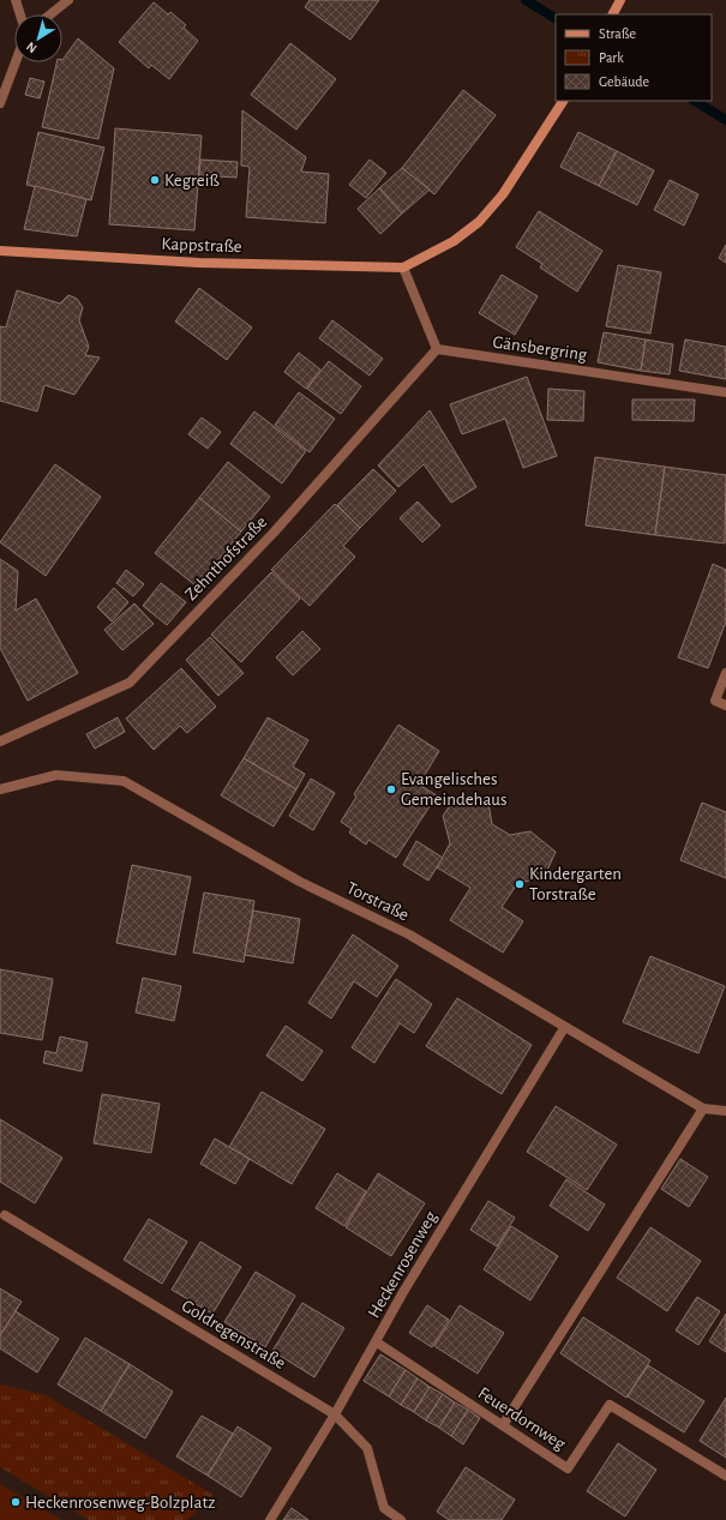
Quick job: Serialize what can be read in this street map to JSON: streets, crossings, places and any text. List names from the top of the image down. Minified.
{"streets":{"street":["Kappstraße","Gänsbergring","Zehnthofstraße","Torstraße","Heckenrosenweg","Goldregenstraße","Feuerdornweg"]},"crossings":[["Gänsbergring","Zehnthofstraße"],["Torstraße","Heckenrosenweg"],["Heckenrosenweg","Goldregenstraße"],["Heckenrosenweg","Feuerdornweg"]],"places":["Kegreiß","Evangelisches Gemeindehaus","Kindergarten Torstraße","Heckenrosenweg-Bolzplatz"],"legend":["Straße","Park","Gebäude"],"north":"bottom left"}
